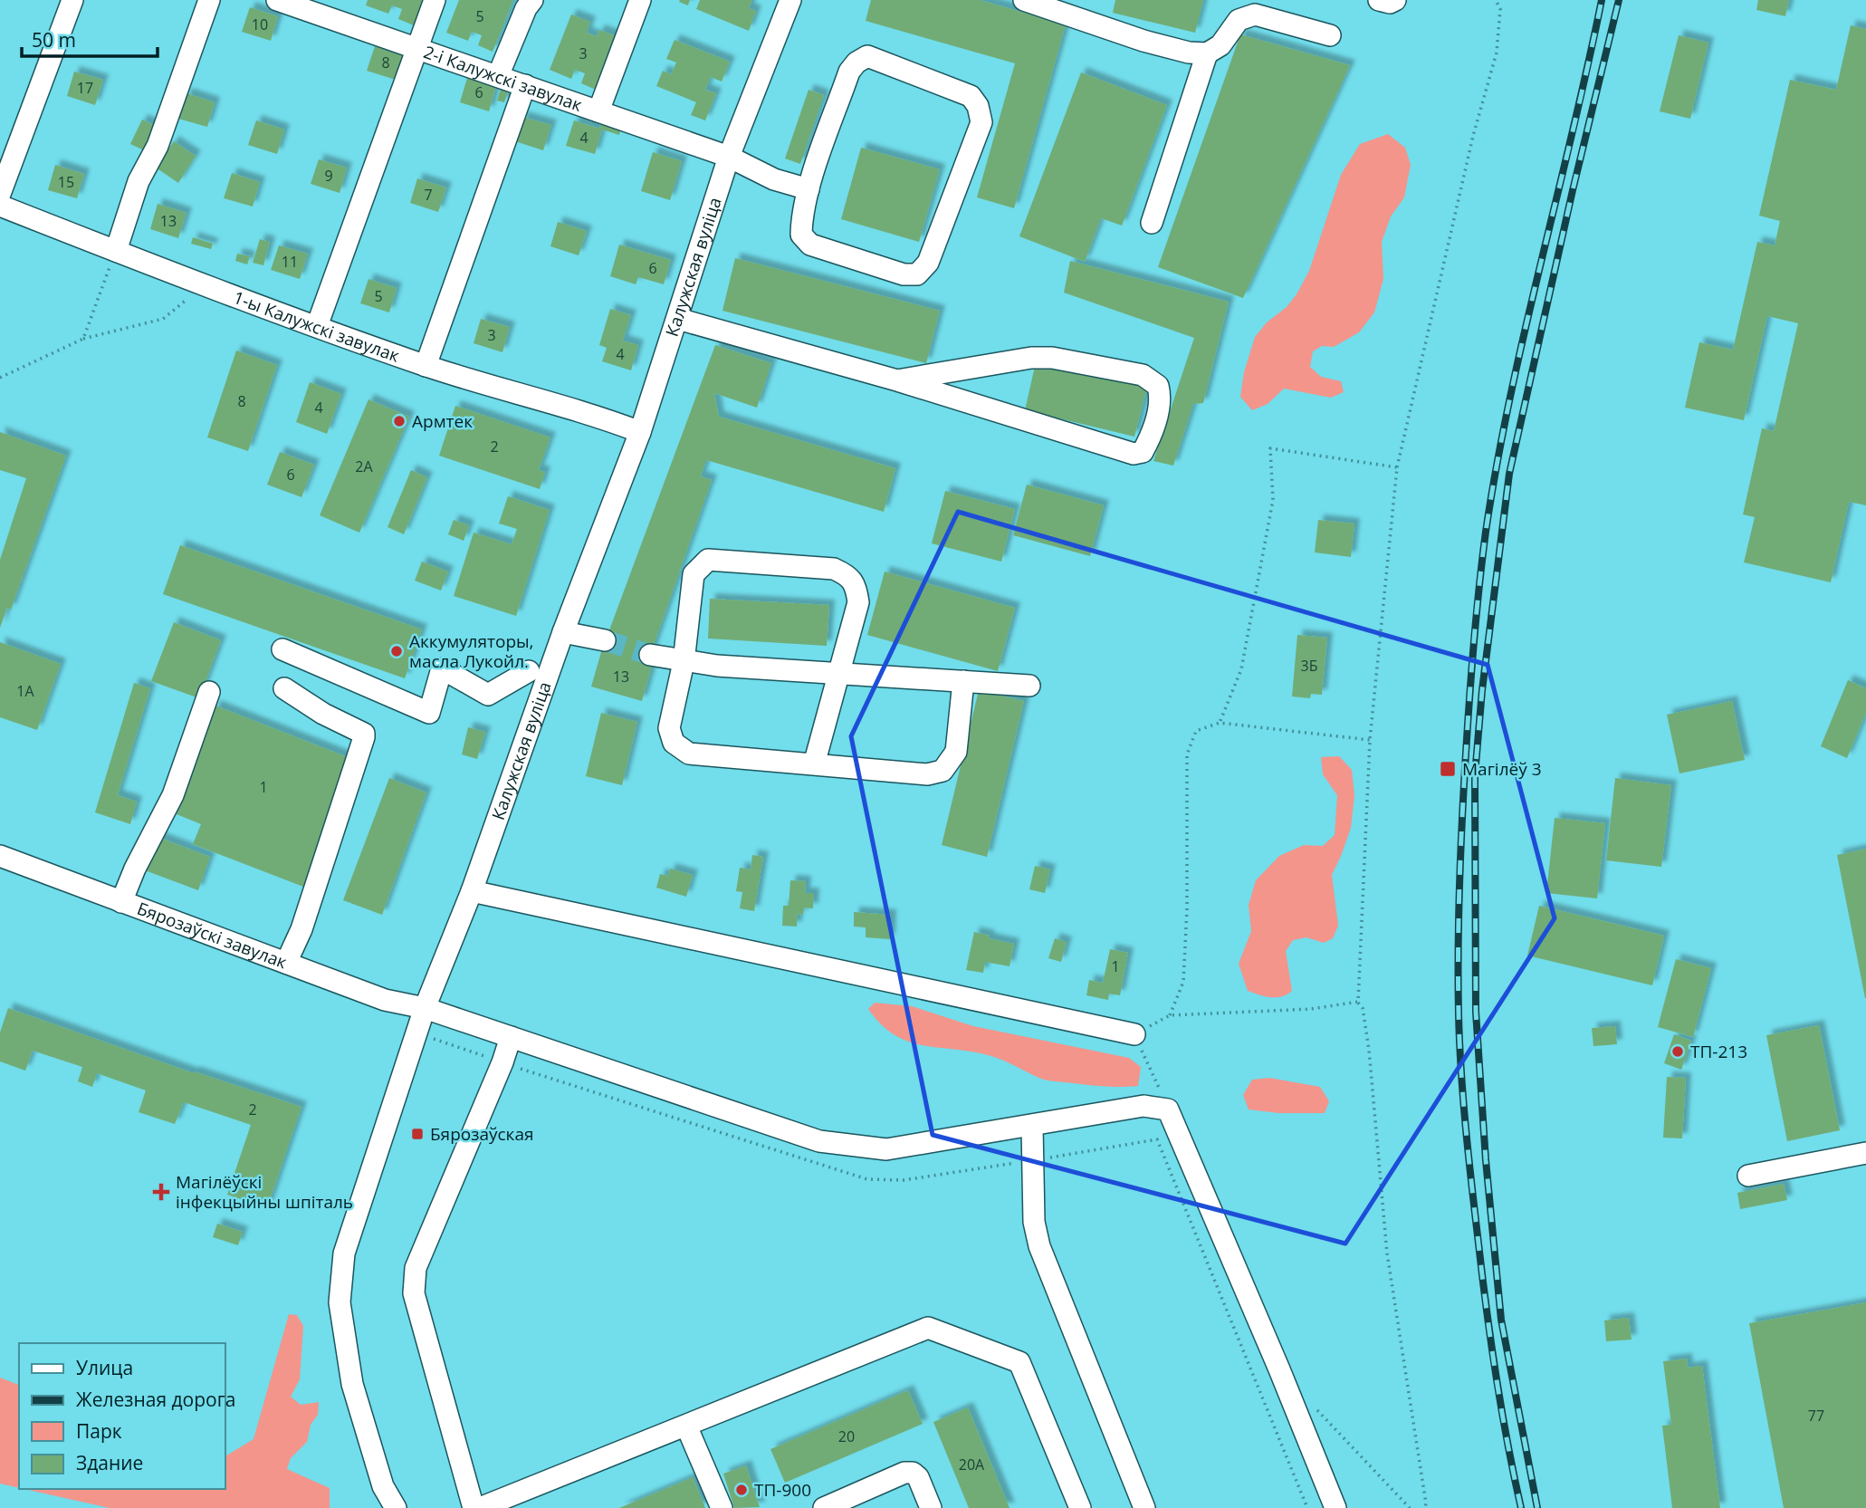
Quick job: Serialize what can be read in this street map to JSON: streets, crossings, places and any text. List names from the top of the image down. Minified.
{"streets":{"street":["2-і Калужскі завулак","Калужская вуліца","1-ы Калужскі завулак","Бярозаўскі завулак"]},"crossings":[["2-і Калужскі завулак","Калужская вуліца"],["Калужская вуліца","1-ы Калужскі завулак"],["Калужская вуліца","Бярозаўскі завулак"]],"places":{"other":["Армтек","Аккумуляторы, масла Лукойл.","ТП-213","ТП-900"],"transit":["Магілёў 3","Бярозаўская"],"health":["Магілёўскі інфекцыйны шпіталь"]},"house_numbers":["5","10","3","8","17","6","4","9","15","7","13","11","6","5","3","4","8","4","2","2А","6","3Б","13","1А","1","1","2","77","20","20А"],"legend":["Улица","Железная дорога","Парк","Здание"],"scale_bar":"50 m"}
